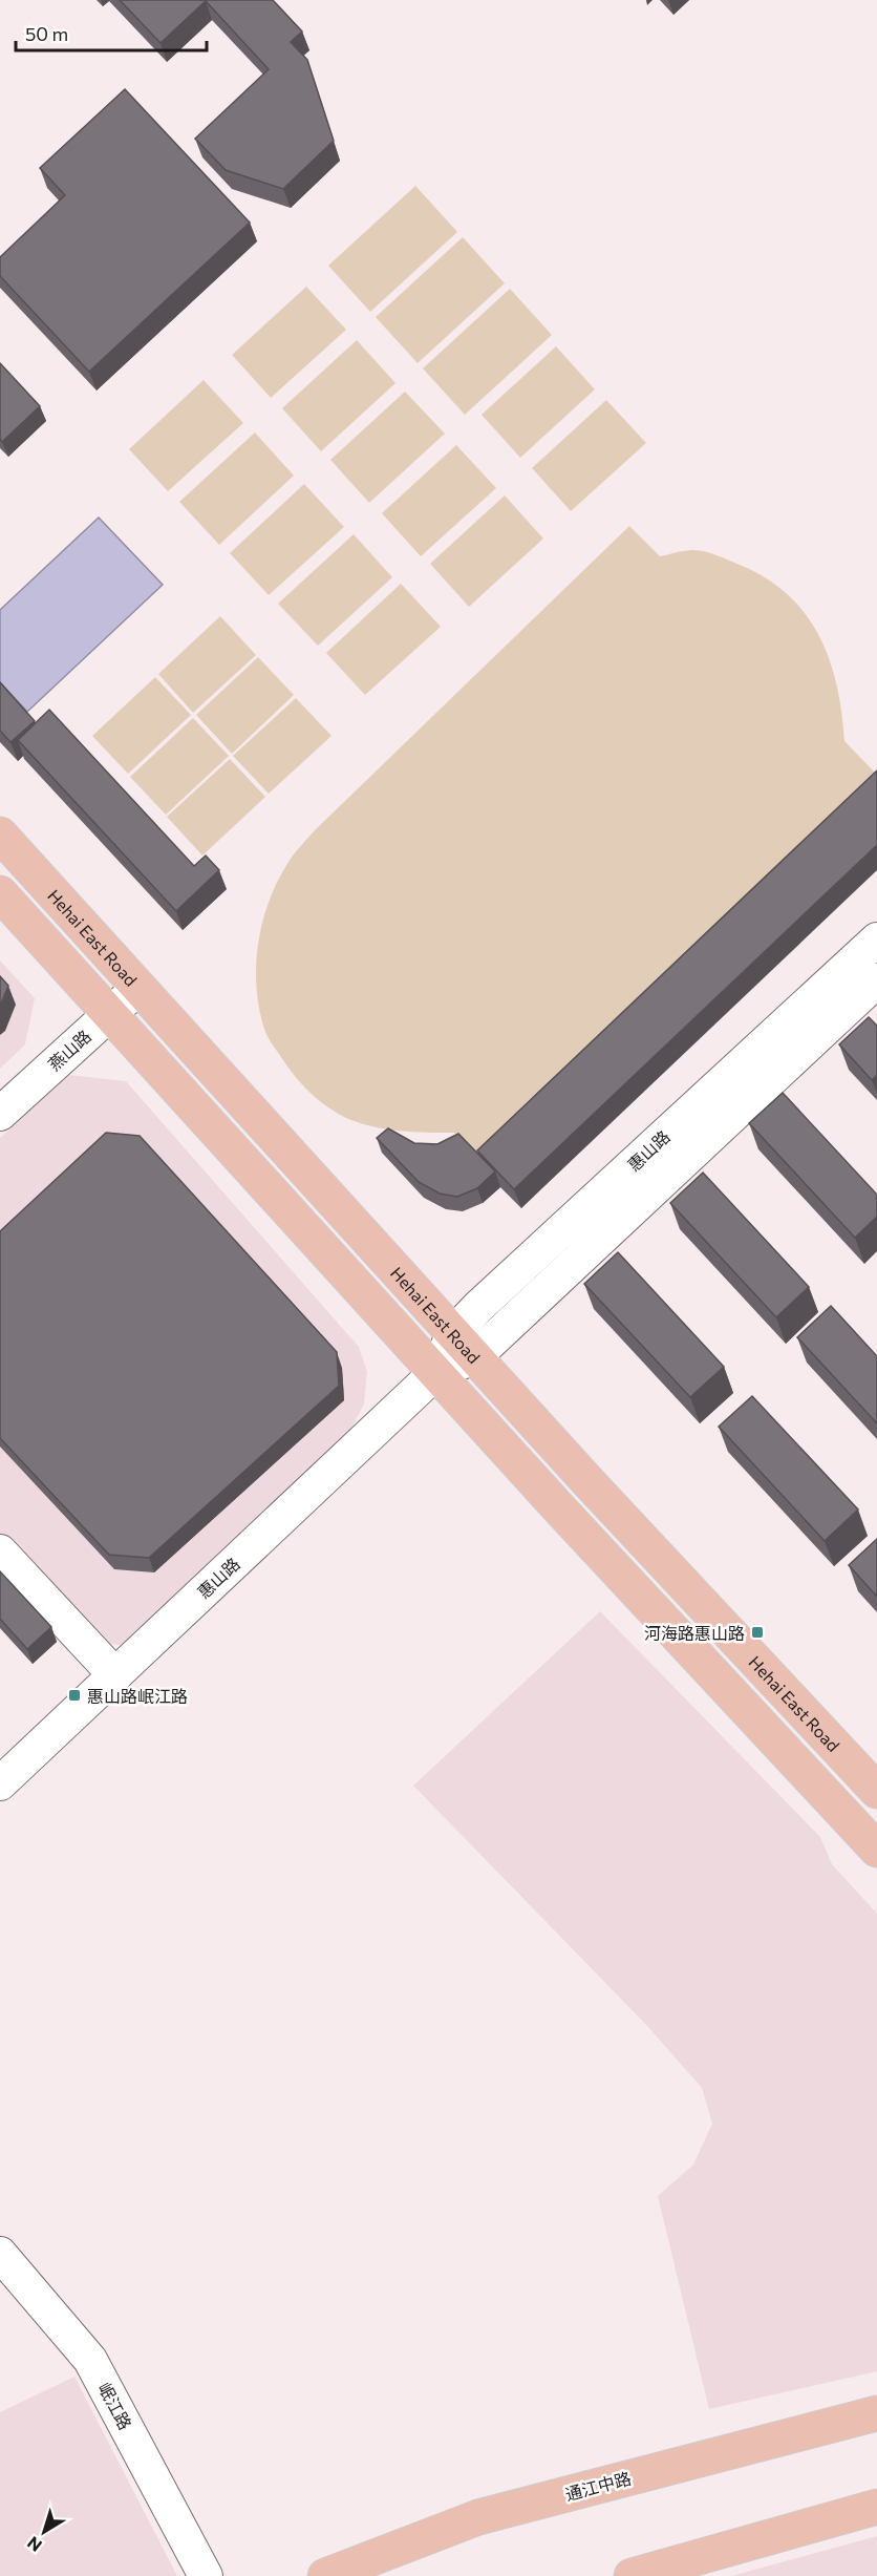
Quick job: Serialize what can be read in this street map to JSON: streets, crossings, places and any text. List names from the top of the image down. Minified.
{"streets":{"main road":["Hehai East Road","通江中路"],"street":["燕山路","惠山路","岷江路"]},"crossings":[["Hehai East Road","燕山路"],["Hehai East Road","惠山路"]],"places":{"transit":["河海路惠山路","惠山路岷江路"]},"scale_bar":"50 m","north":"bottom left"}
